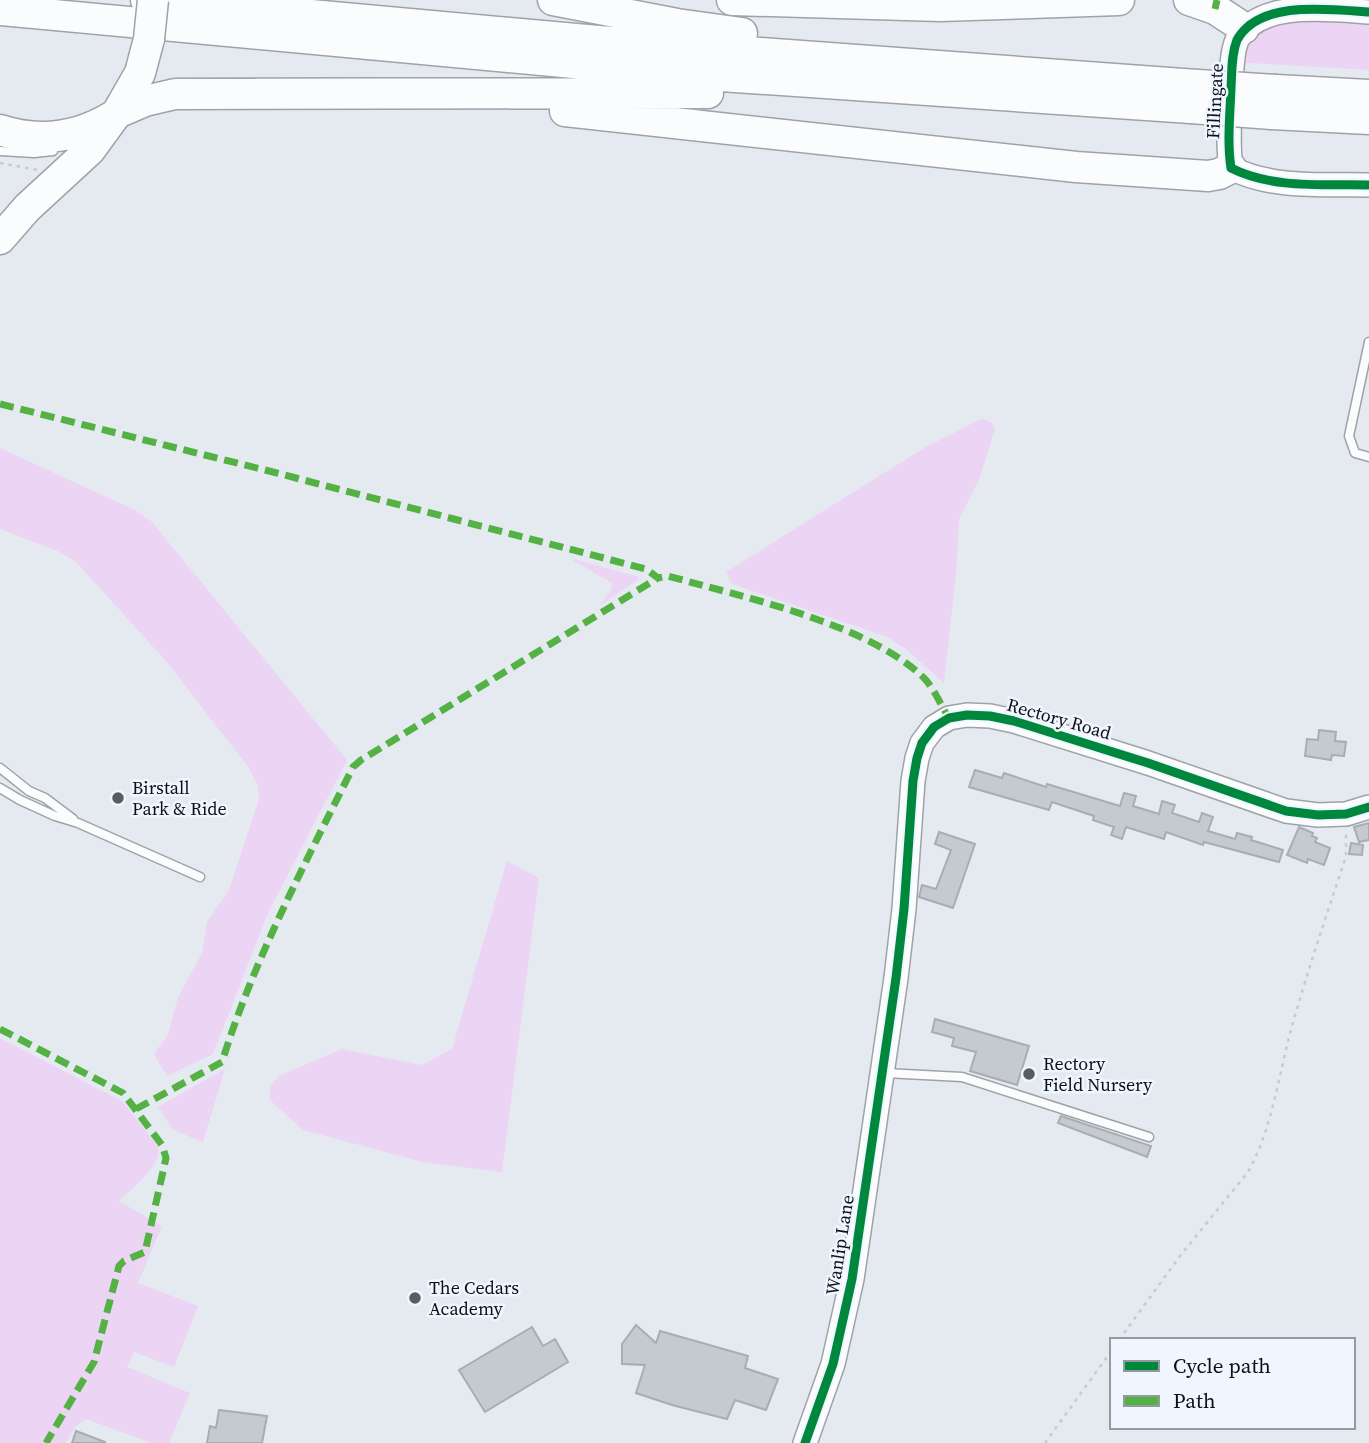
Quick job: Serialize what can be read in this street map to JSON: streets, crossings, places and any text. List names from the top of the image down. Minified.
{"streets":{"street":["Fillingate","Rectory Road","Wanlip Lane"]},"crossings":[["Rectory Road","Wanlip Lane"]],"places":["Birstall Park & Ride","Rectory Field Nursery","The Cedars Academy"],"legend":["Cycle path","Path"]}
